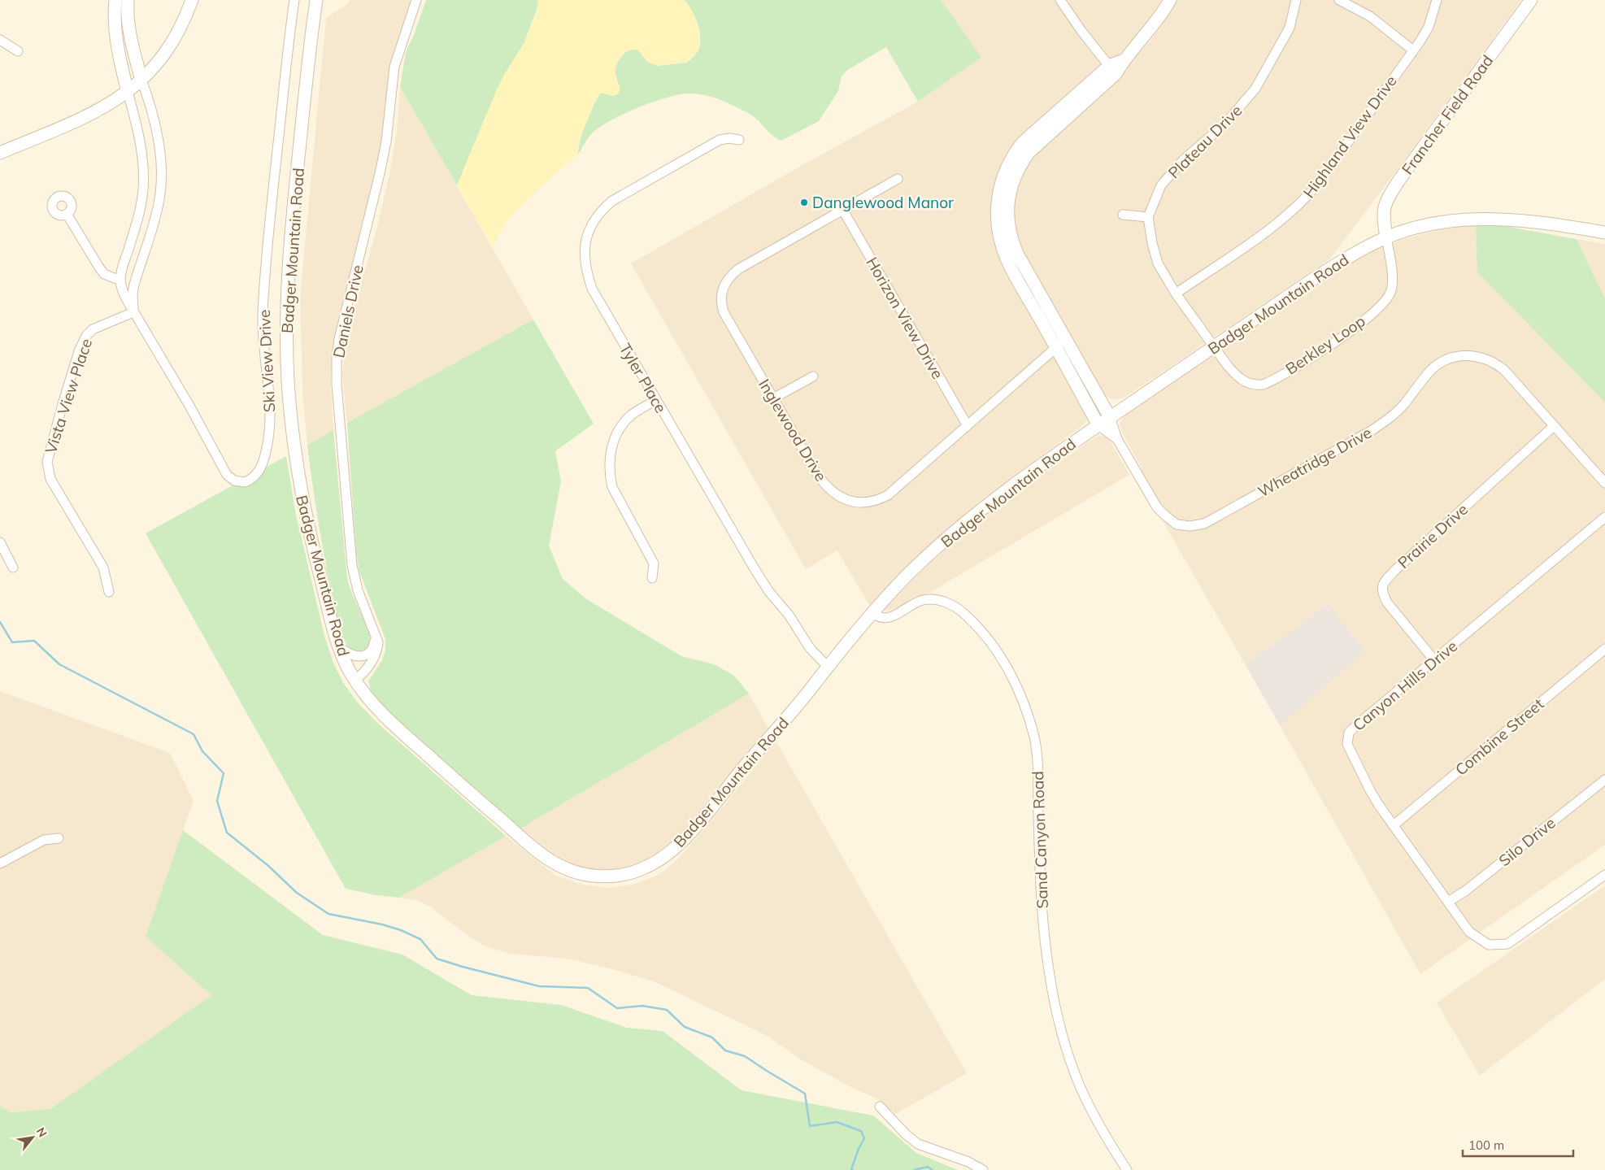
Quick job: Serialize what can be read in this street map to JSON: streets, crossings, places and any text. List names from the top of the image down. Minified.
{"streets":{"main road":["Francher Field Road","Badger Mountain Road"],"street":["Highland View Drive","Plateau Drive","Daniels Drive","Horizon View Drive","Berkley Loop","Ski View Drive","Tyler Place","Vista View Place","Inglewood Drive","Wheatridge Drive","Prairie Drive","Canyon Hills Drive","Combine Street","Sand Canyon Road","Silo Drive"]},"crossings":[["Francher Field Road","Badger Mountain Road"],["Francher Field Road","Berkley Loop"],["Badger Mountain Road","Daniels Drive"],["Badger Mountain Road","Berkley Loop"],["Badger Mountain Road","Tyler Place"],["Badger Mountain Road","Wheatridge Drive"],["Badger Mountain Road","Sand Canyon Road"],["Horizon View Drive","Inglewood Drive"],["Ski View Drive","Vista View Place"],["Wheatridge Drive","Prairie Drive"],["Prairie Drive","Canyon Hills Drive"],["Canyon Hills Drive","Combine Street"],["Canyon Hills Drive","Silo Drive"]],"places":["Danglewood Manor"],"scale_bar":"100 m","north":"top right"}
